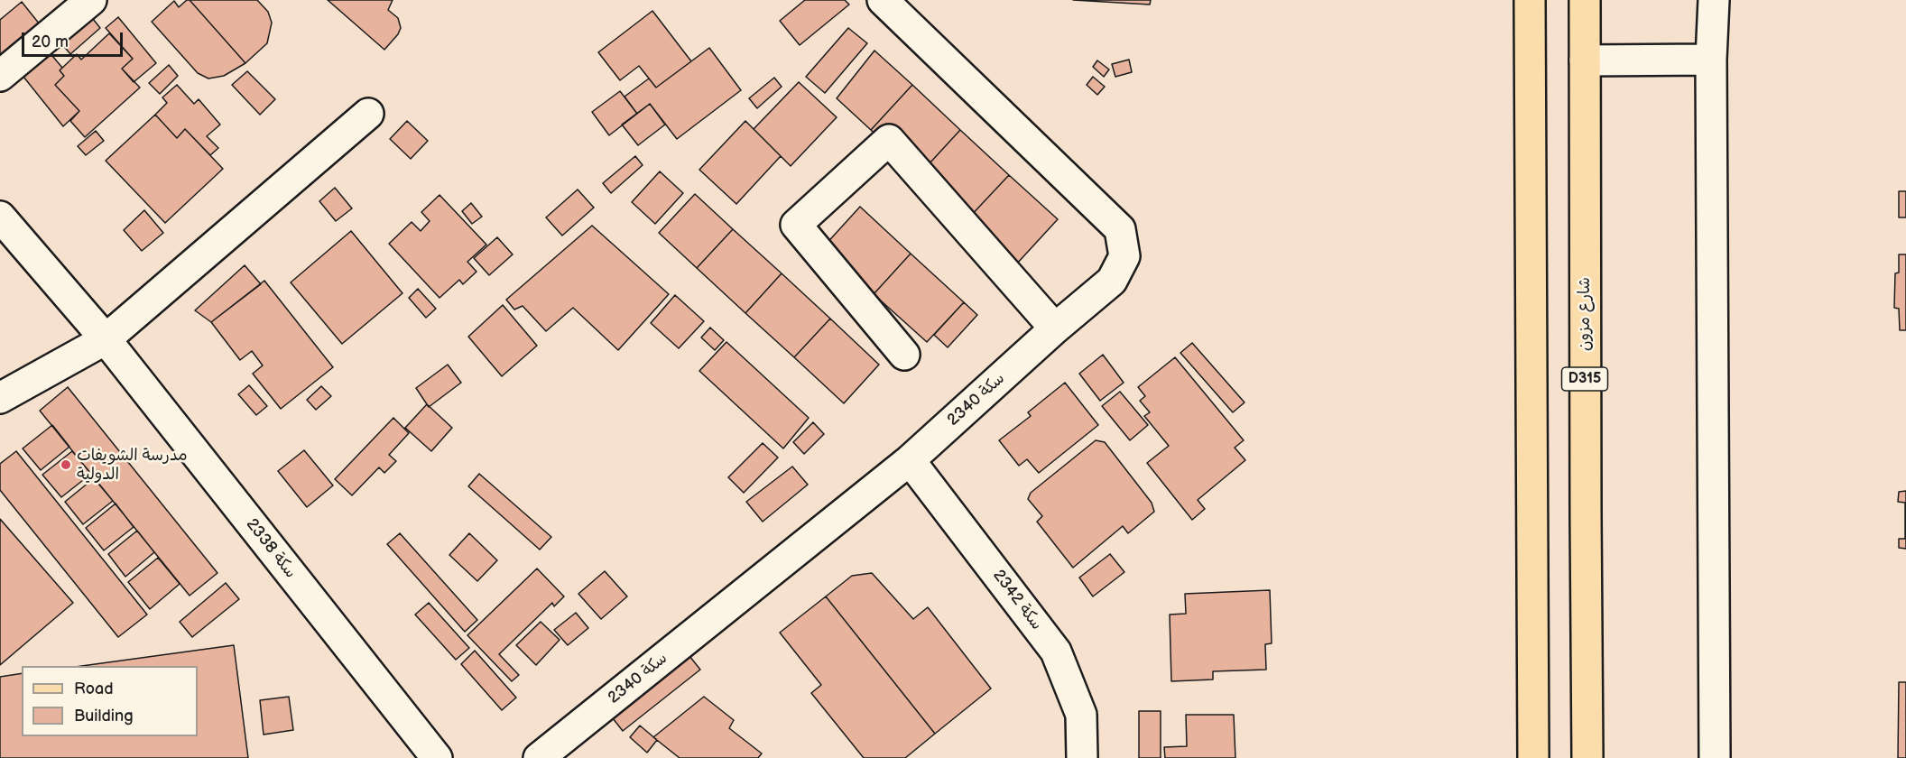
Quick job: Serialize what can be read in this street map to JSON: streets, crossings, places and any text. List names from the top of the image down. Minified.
{"streets":{"main road":["شارع مزون","D315"],"street":["سكة 2340","سكة 2338","سكة 2342"]},"crossings":[["سكة 2340","سكة 2342"]],"places":["مدرسة الشويفات الدولية"],"legend":["Road","Building"],"scale_bar":"20 m"}
